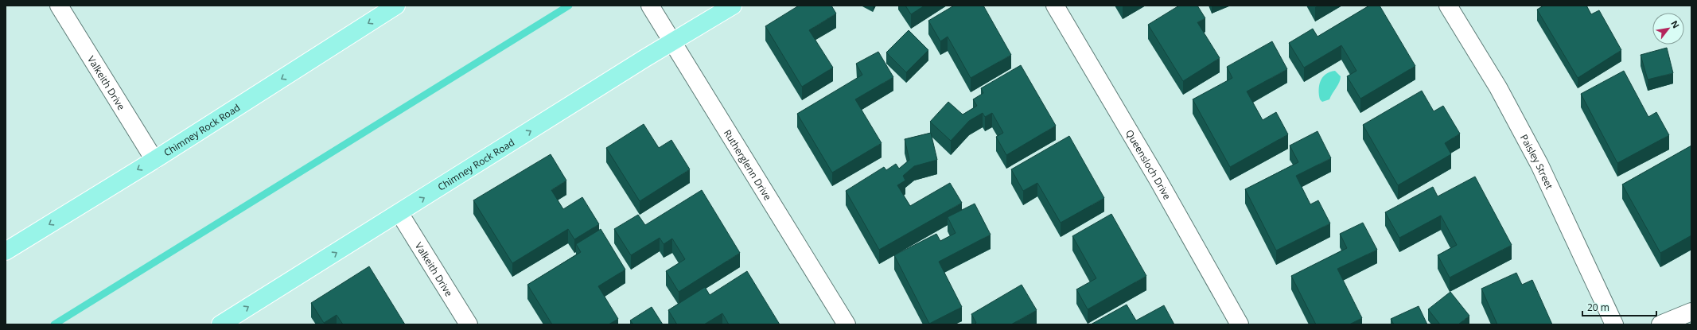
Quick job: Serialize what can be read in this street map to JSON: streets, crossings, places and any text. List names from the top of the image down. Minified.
{"streets":{"main road":["Chimney Rock Road"],"street":["Valkeith Drive","Paisley Street","Rutherglenn Drive","Queensloch Drive"]},"crossings":[["Valkeith Drive","Chimney Rock Road"],["Chimney Rock Road","Rutherglenn Drive"]],"scale_bar":"20 m","north":"top right"}
